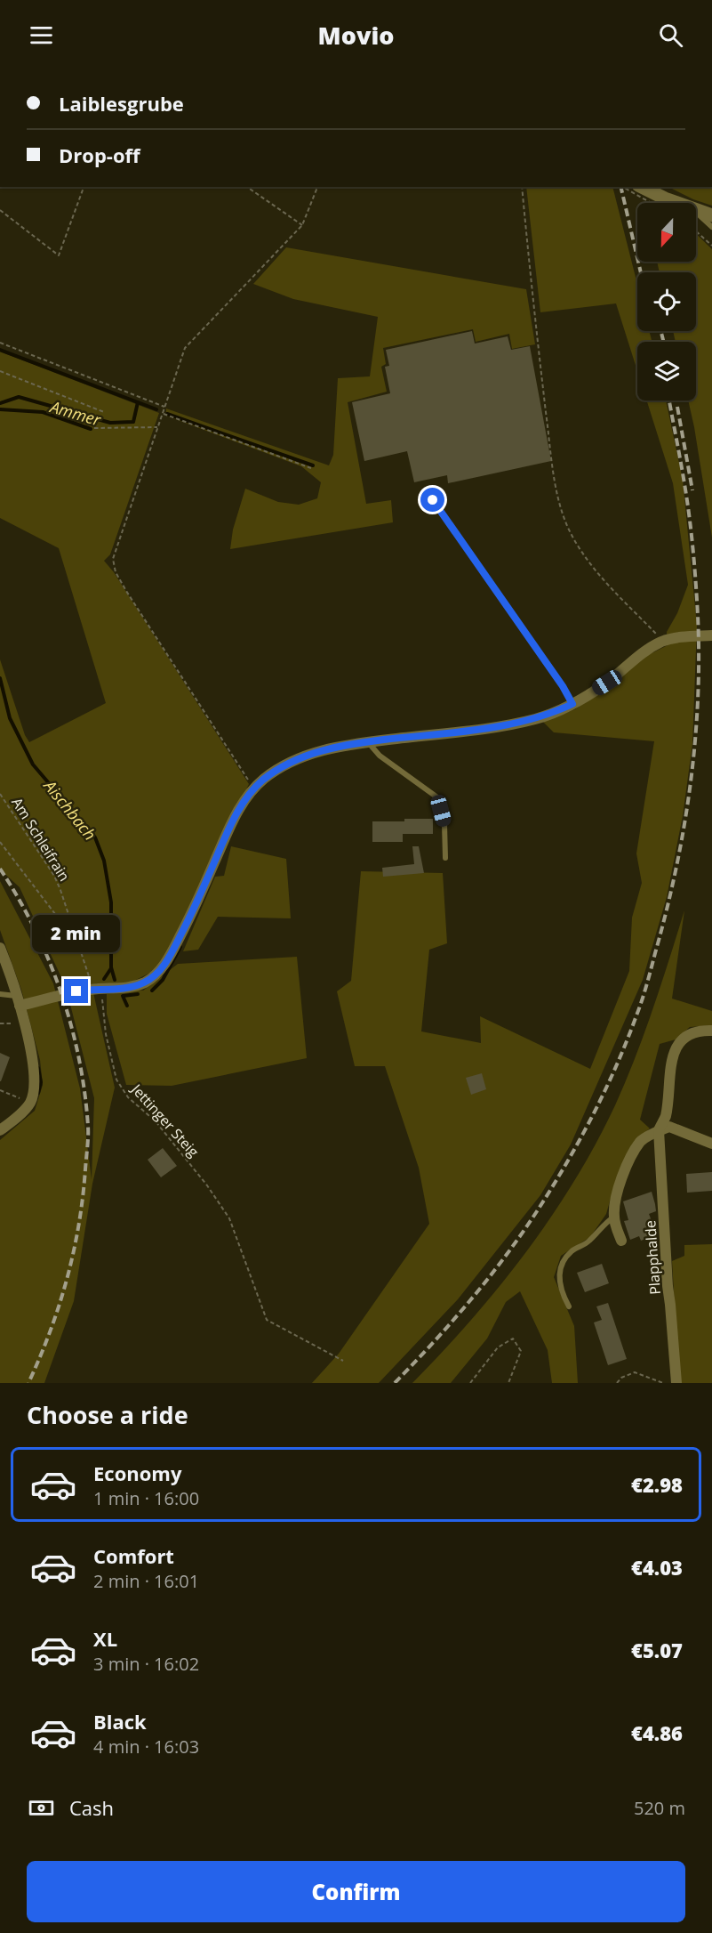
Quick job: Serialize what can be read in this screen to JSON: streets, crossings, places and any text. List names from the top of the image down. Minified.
{"streets":{"street":["Plapphalde"],"path":["Am Schleifrain","Jettinger Steig"]},"crossings":[["Am Schleifrain","Jettinger Steig"]],"water":["Ammer","Aischbach"],"north":"bottom","page":{"header":"Movio","banner":["Laiblesgrube","Drop-off"],"bubble":"2 min","heading":"Choose a ride","list":[{"name":"Economy","note":"1 min · 16:00","value":"€2.98"},{"name":"Comfort","note":"2 min · 16:01","value":"€4.03"},{"name":"XL","note":"3 min · 16:02","value":"€5.07"},{"name":"Black","note":"4 min · 16:03","value":"€4.86"}],"pay":["Cash","520 m"],"buttons":"Confirm"}}
